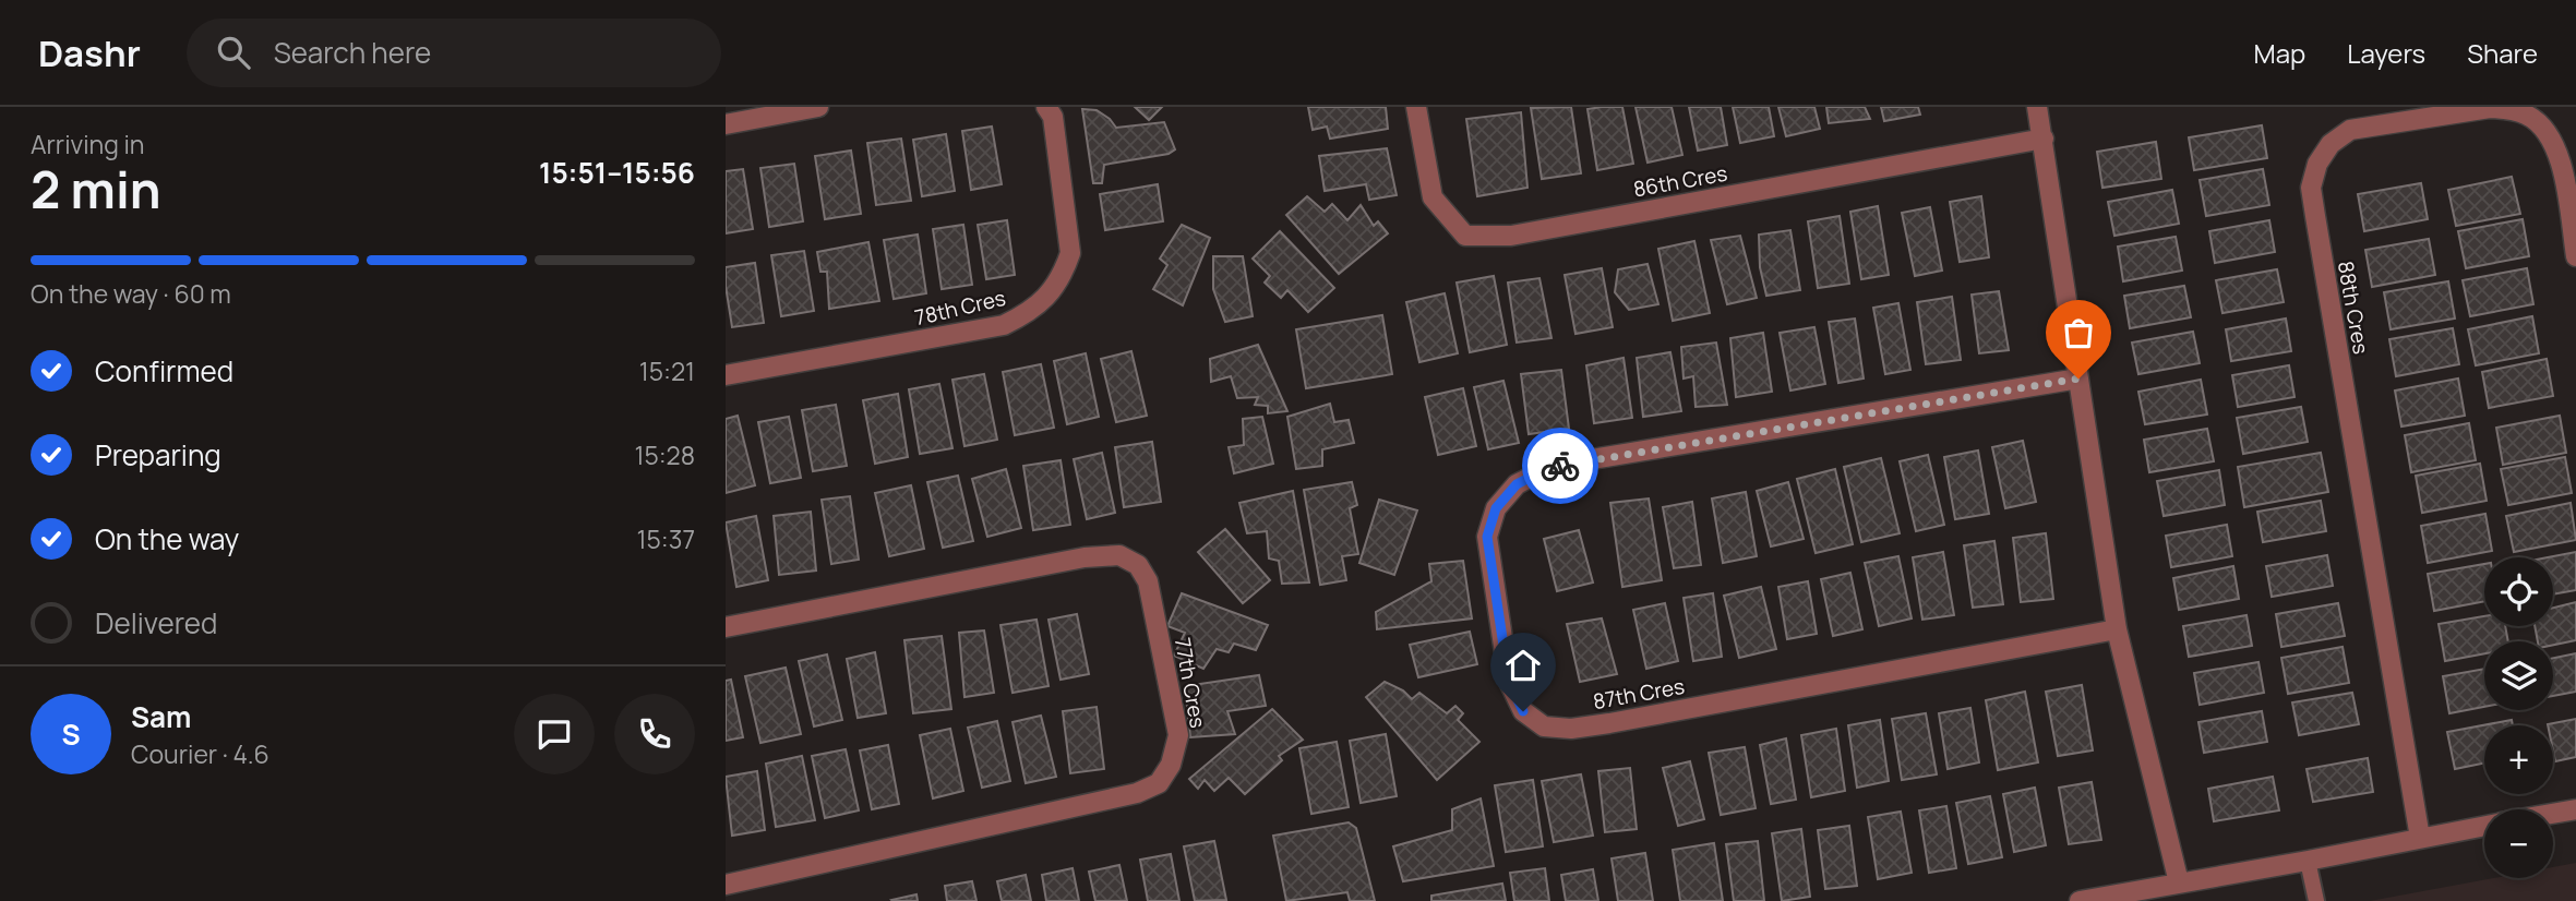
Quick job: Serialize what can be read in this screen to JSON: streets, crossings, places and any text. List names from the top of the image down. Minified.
{"streets":{"street":["86th Cres","78th Cres","88th Cres","77th Cres","87th Cres"]},"page":{"header":"Dashr","search":"Search here","nav":["Map","Layers","Share"],"heading":["2 min","Arriving in","15:51–15:56"],"panel":["Sam","Courier · 4.6"],"bar":"On the way · 60 m","list":[["Confirmed","15:21"],["Preparing","15:28"],["On the way","15:37"],"Delivered"],"map_buttons":["+","−"],"round":"S"}}
